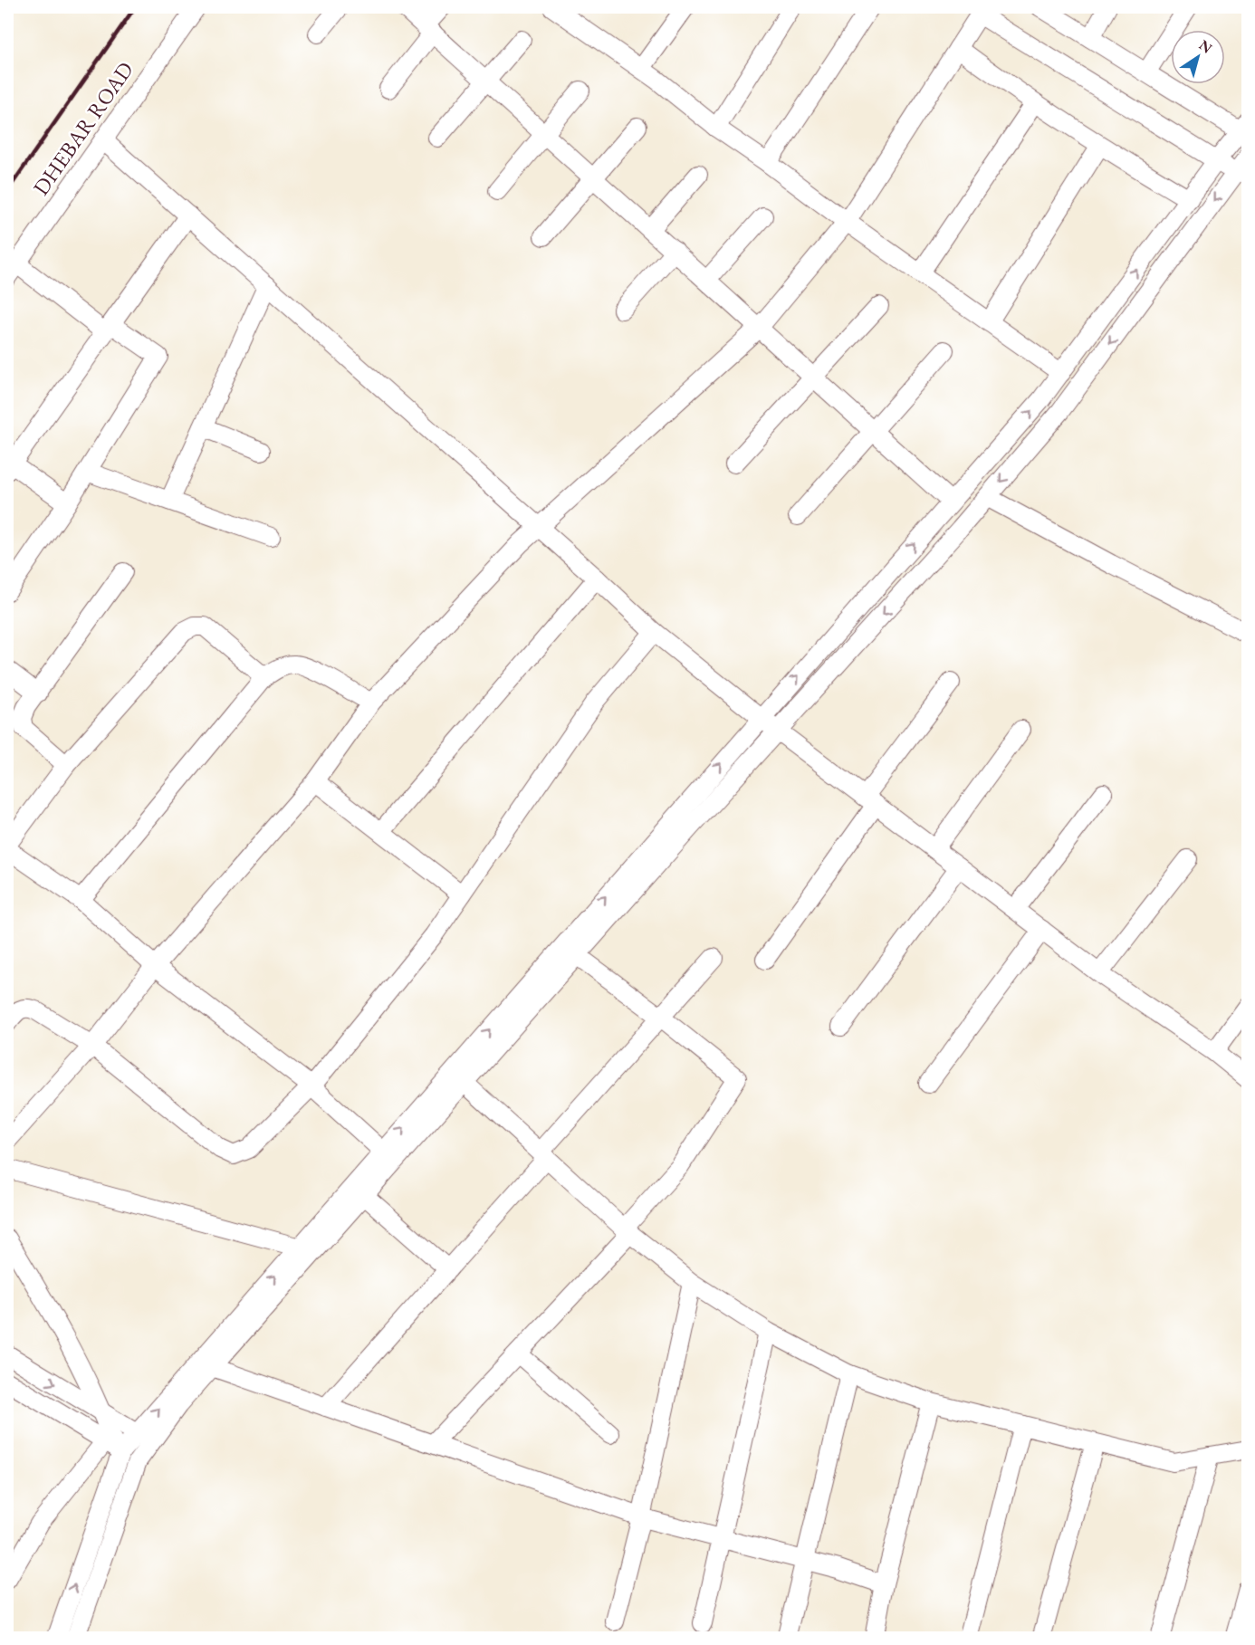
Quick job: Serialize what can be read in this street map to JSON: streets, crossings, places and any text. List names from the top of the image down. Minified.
{"streets":{"street":["DHEBAR ROAD"]},"north":"top right"}
